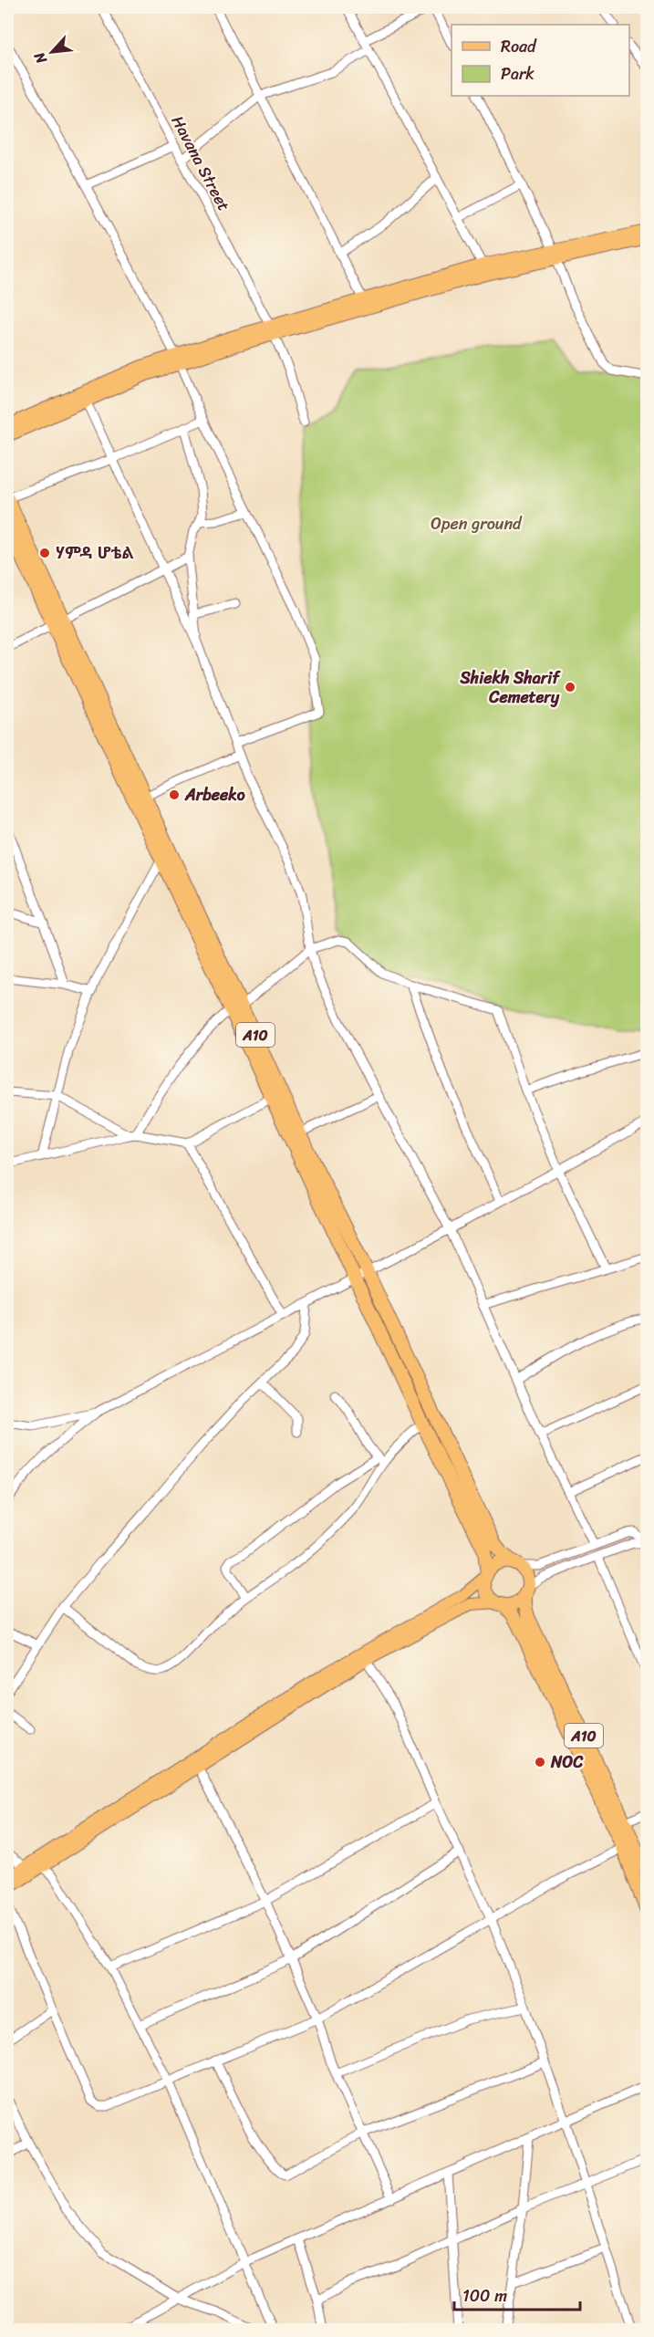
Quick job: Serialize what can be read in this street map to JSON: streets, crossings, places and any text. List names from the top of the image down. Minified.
{"streets":{"highway":["A10"],"street":["Havana Street"]},"parks":["Open ground"],"places":["ሃምዳ ሆቴል","Shiekh Sharif Cemetery","Arbeeko","NOC"],"legend":["Road","Park"],"scale_bar":"100 m","north":"bottom left"}
